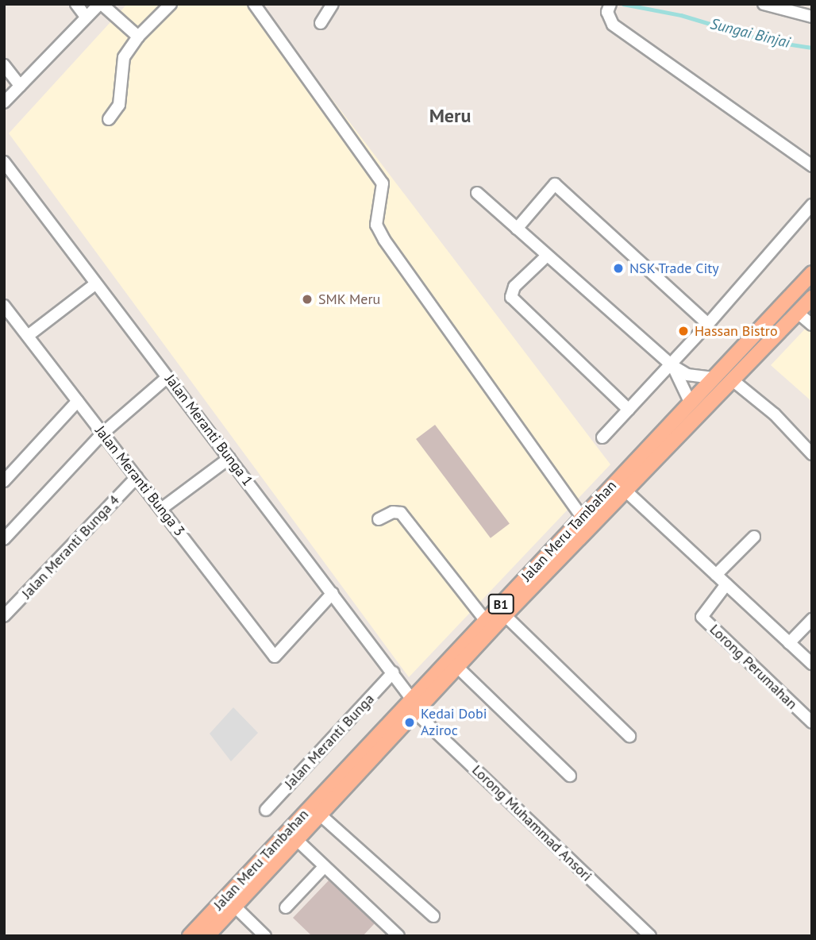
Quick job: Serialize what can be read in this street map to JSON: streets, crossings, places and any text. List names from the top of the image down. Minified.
{"streets":{"main road":["Jalan Meru Tambahan","B1"],"street":["Jalan Meranti Bunga 1","Jalan Meranti Bunga 3","Jalan Meranti Bunga 4","Lorong Perumahan","Jalan Meranti Bunga","Lorong Muhammad Ansori"]},"crossings":[["Jalan Meranti Bunga 1","Jalan Meranti Bunga 3"],["Jalan Meranti Bunga 1","Jalan Meru Tambahan"],["Jalan Meranti Bunga 1","Jalan Meranti Bunga"],["Jalan Meranti Bunga 1","Lorong Muhammad Ansori"],["Jalan Meranti Bunga 3","Jalan Meranti Bunga 4"],["Jalan Meru Tambahan","Lorong Muhammad Ansori"]],"districts":["Meru"],"water":["Sungai Binjai"],"places":["NSK Trade City","SMK Meru","Hassan Bistro","Kedai Dobi Aziroc"]}
